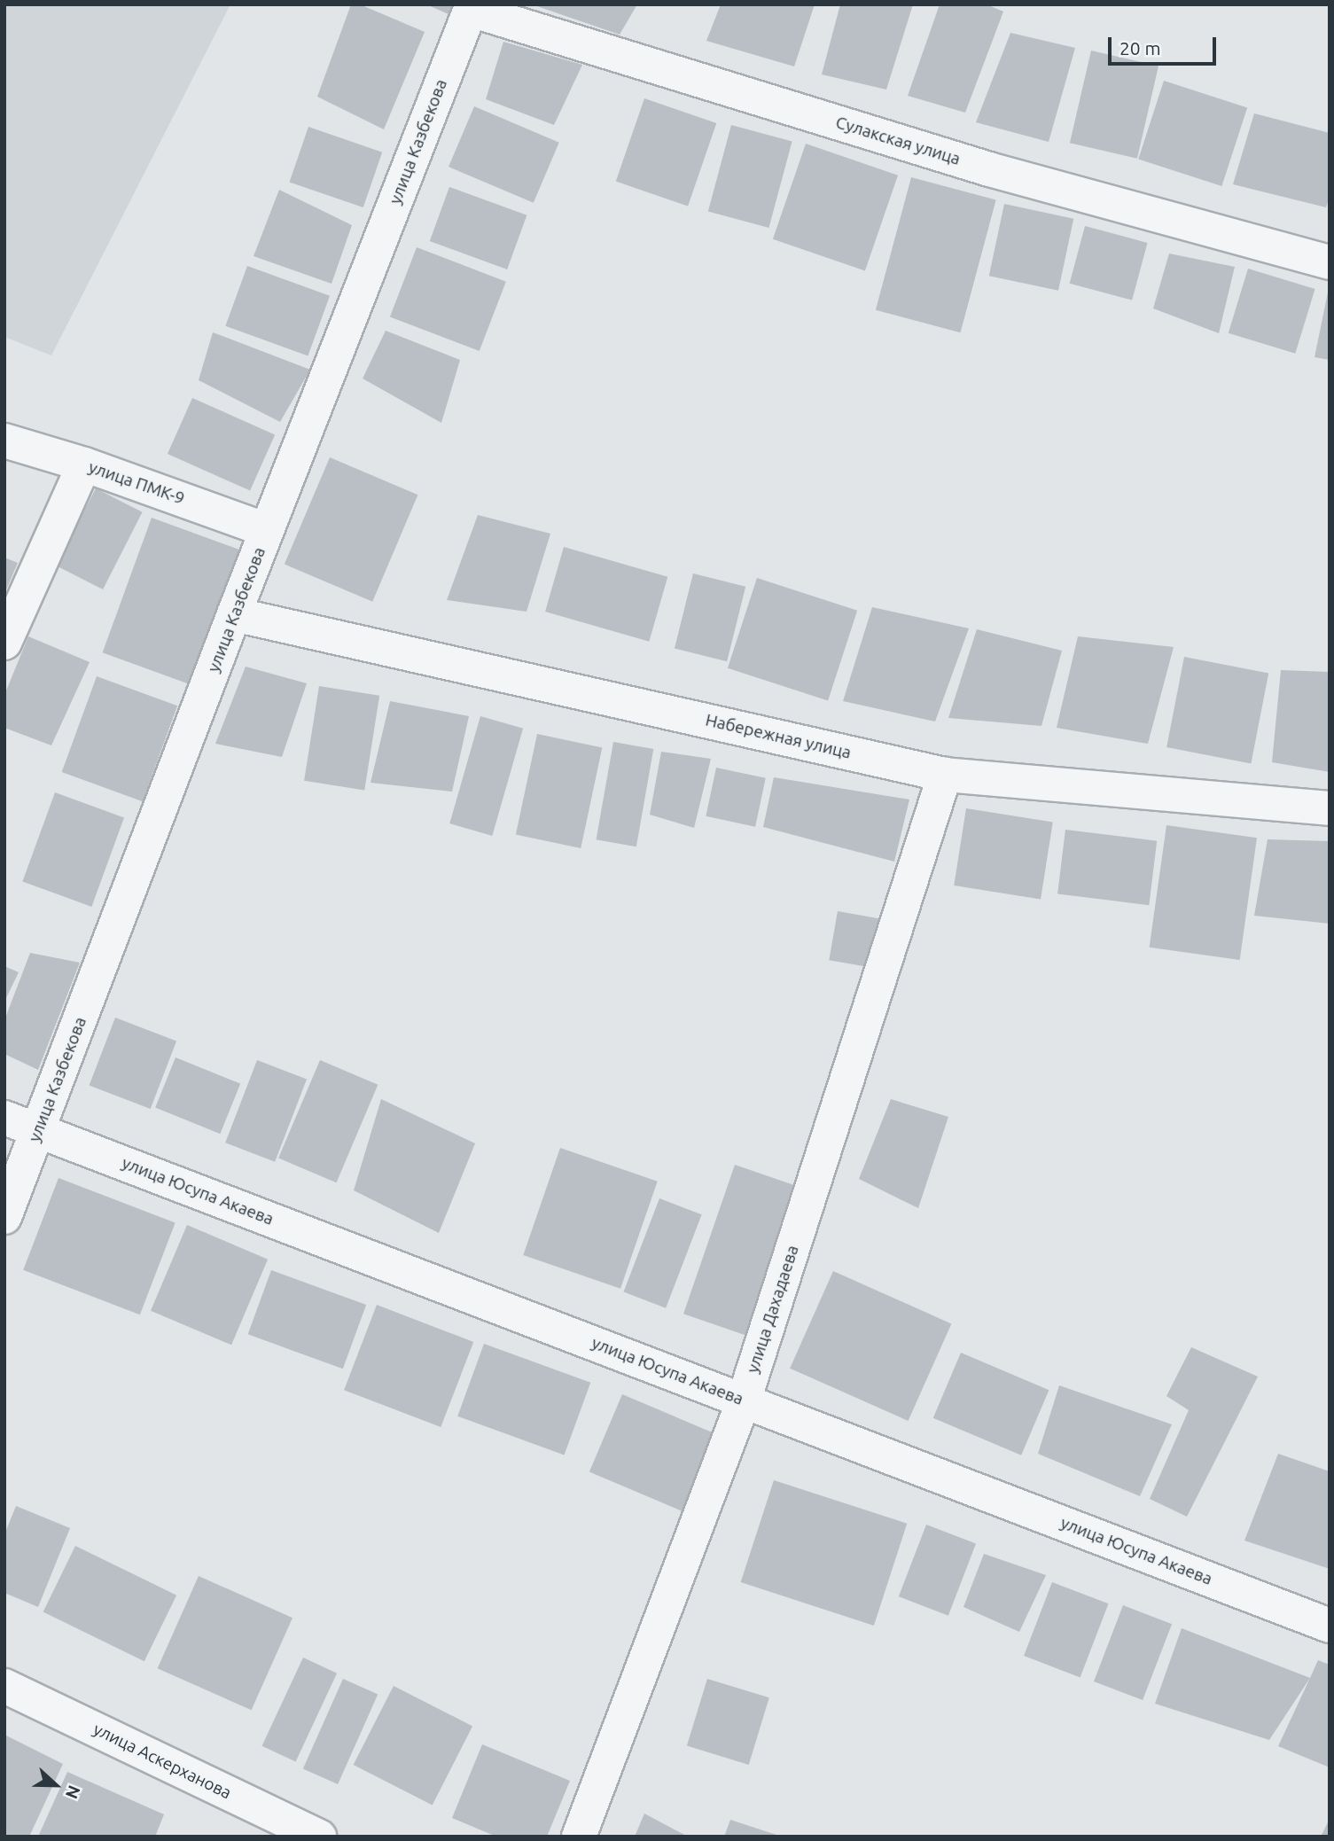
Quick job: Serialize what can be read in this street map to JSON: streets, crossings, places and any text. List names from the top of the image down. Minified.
{"streets":{"street":["Сулакская улица","улица Казбекова","улица ПМК-9","Набережная улица","улица Юсупа Акаева","улица Дахадаева","улица Аскерханова"]},"crossings":[["Сулакская улица","улица Казбекова"],["улица Казбекова","улица ПМК-9"],["улица Казбекова","Набережная улица"],["улица Казбекова","улица Юсупа Акаева"],["Набережная улица","улица Дахадаева"],["улица Юсупа Акаева","улица Дахадаева"]],"scale_bar":"20 m","north":"right"}
